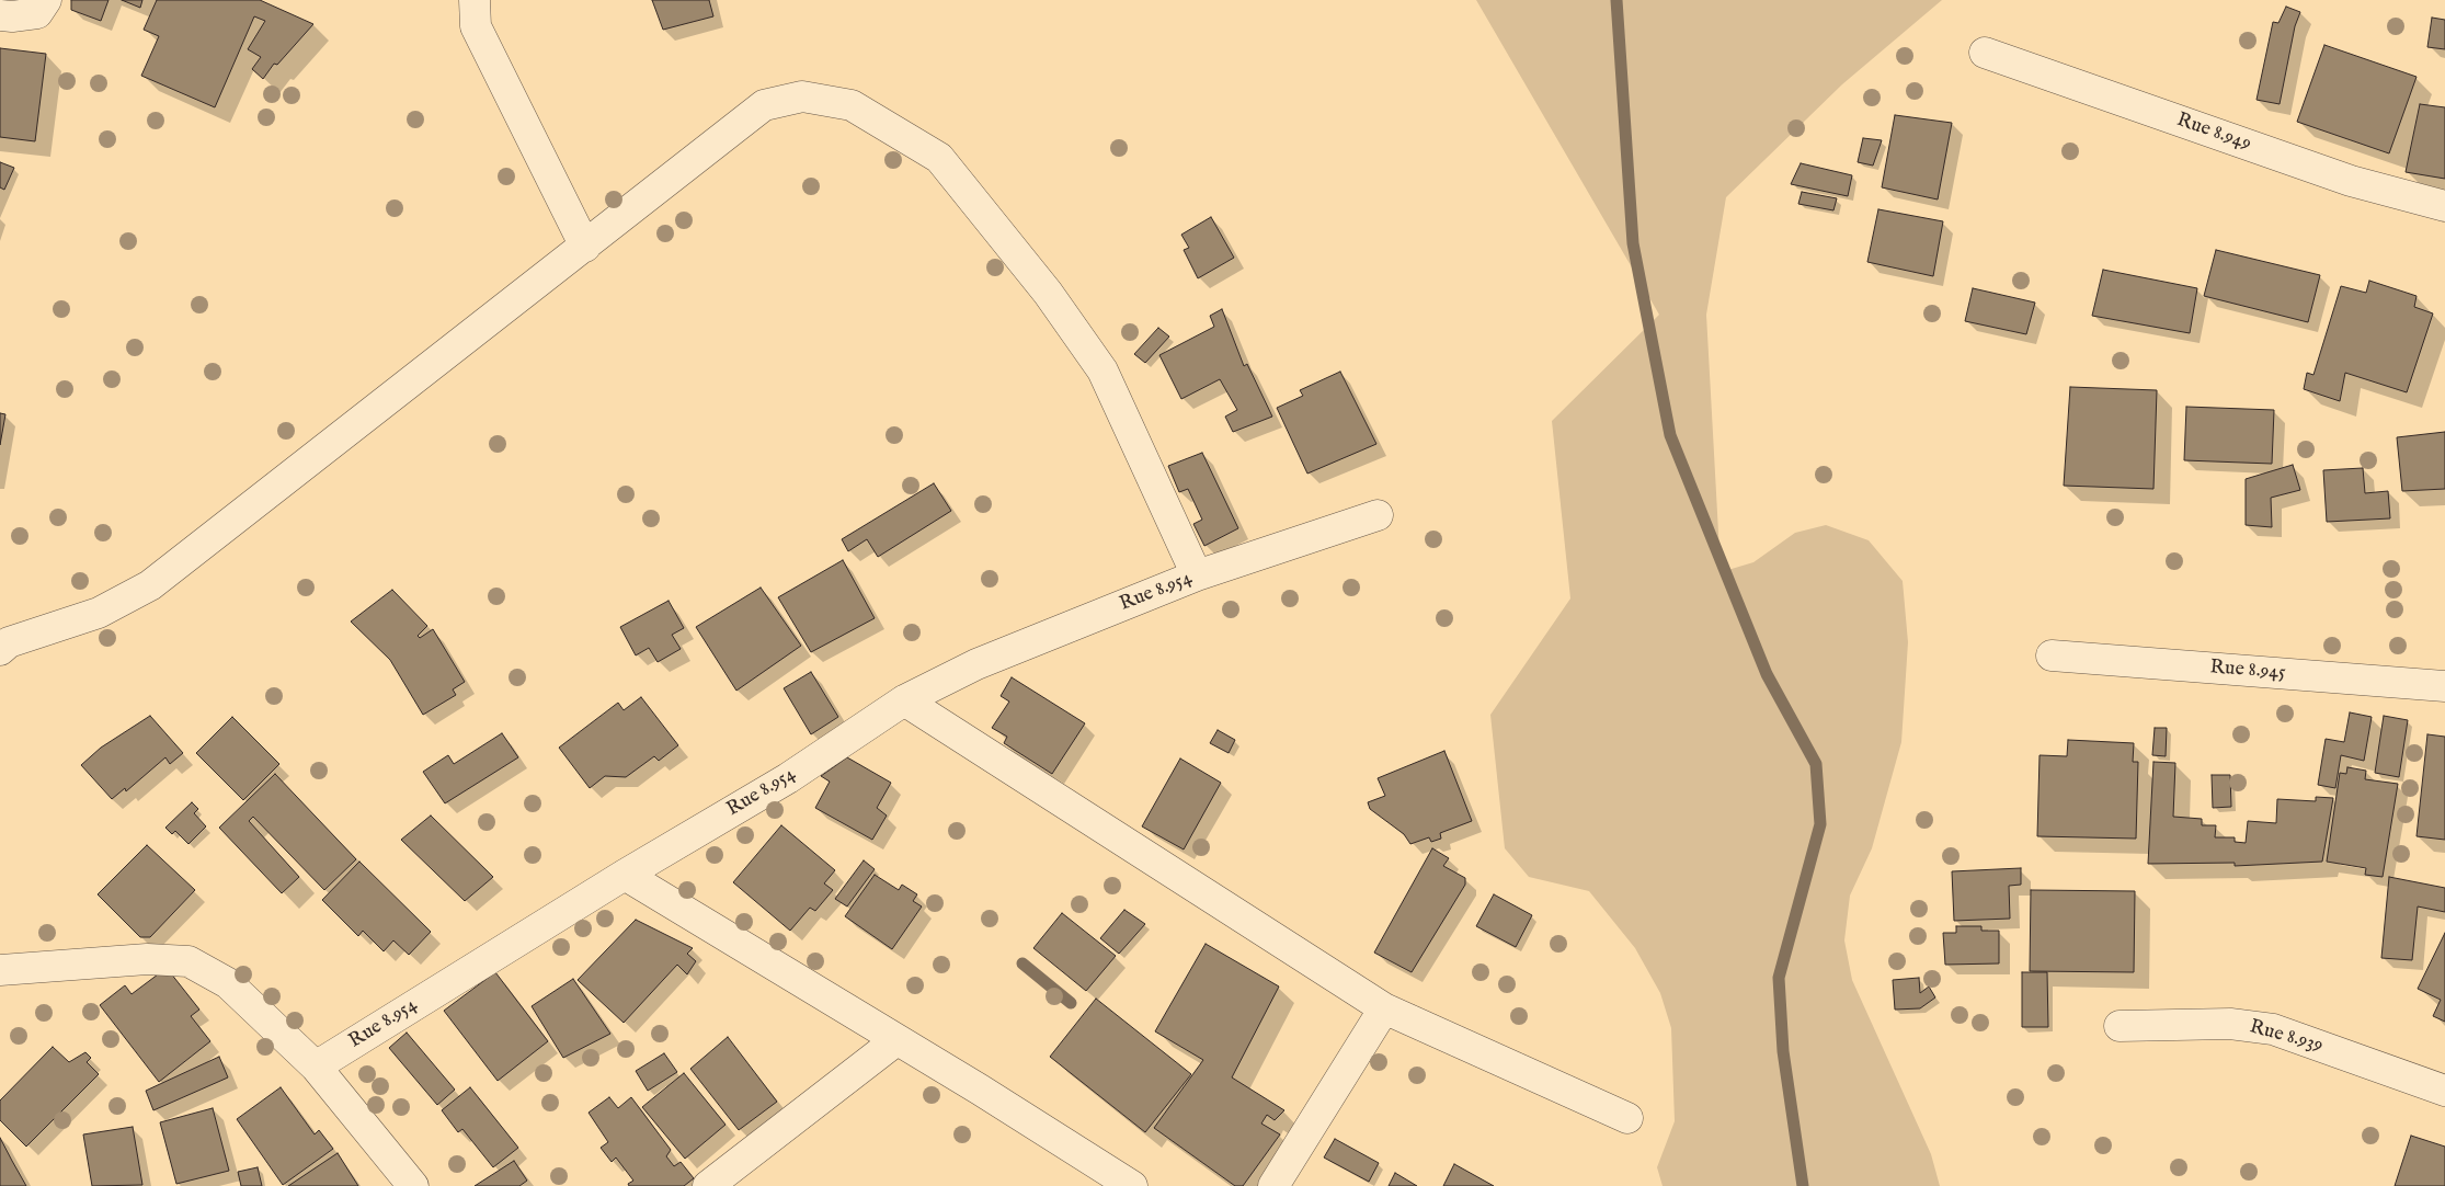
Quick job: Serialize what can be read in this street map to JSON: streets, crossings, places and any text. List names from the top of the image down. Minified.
{"streets":{"street":["Rue 8.949","Rue 8.954","Rue 8.945","Rue 8.939"]}}
